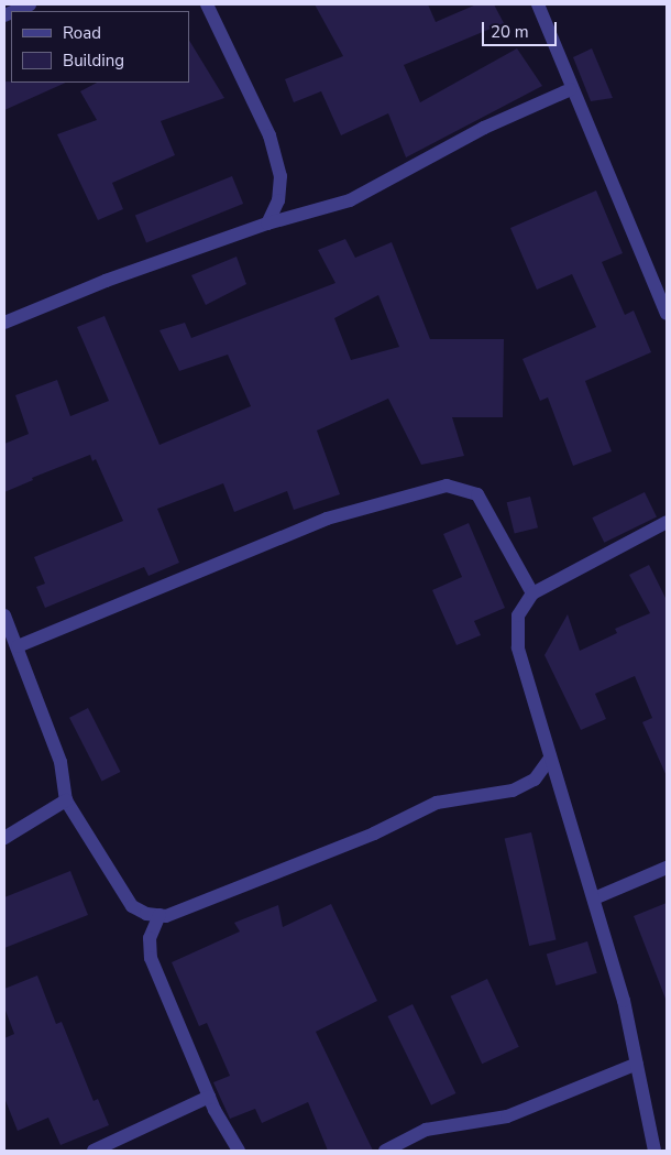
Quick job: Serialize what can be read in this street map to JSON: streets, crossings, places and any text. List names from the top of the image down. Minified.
{"legend":["Road","Building"],"scale_bar":"20 m"}
